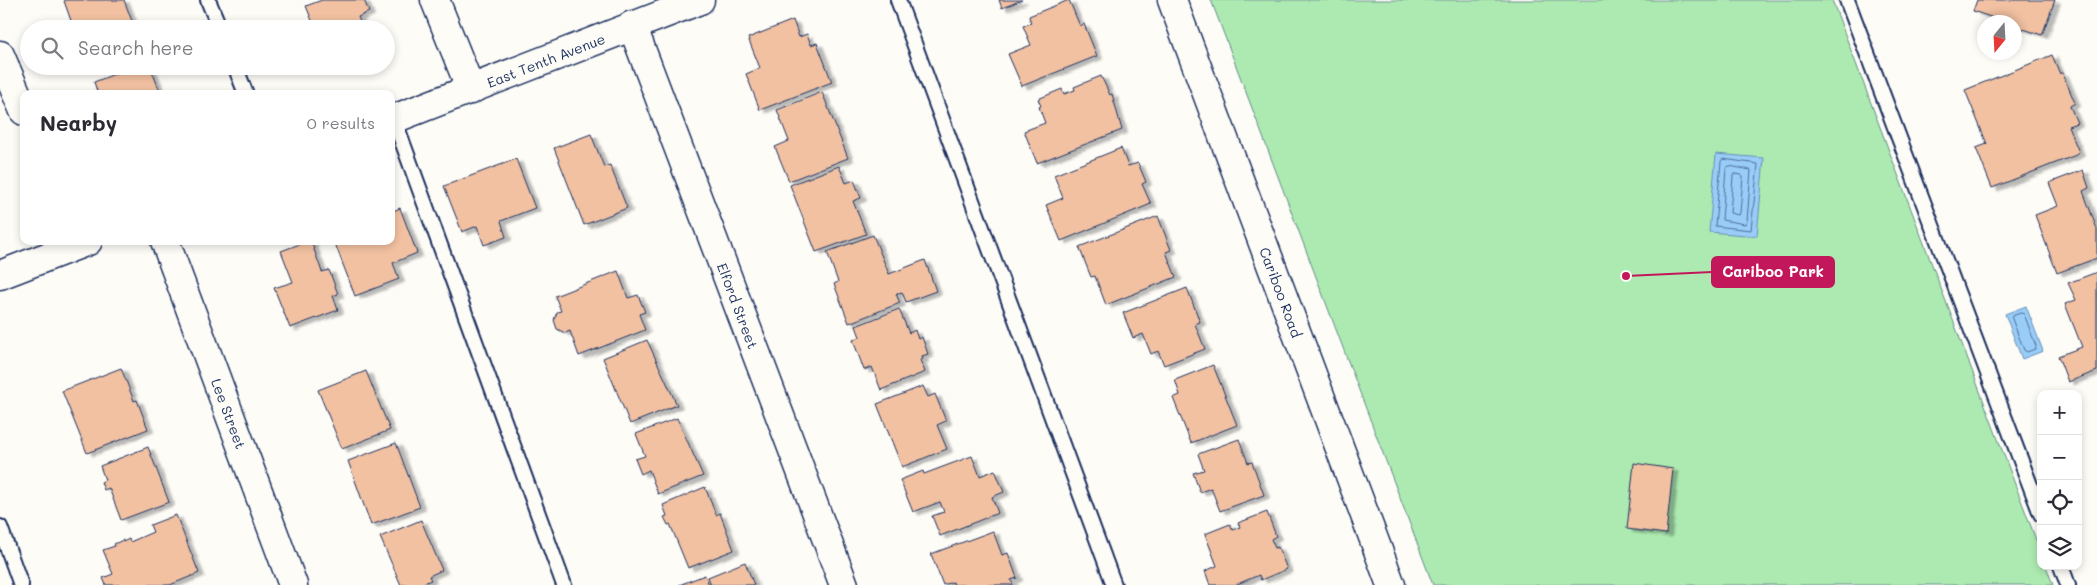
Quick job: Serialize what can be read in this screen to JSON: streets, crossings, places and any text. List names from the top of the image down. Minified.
{"streets":{"street":["East Tenth Avenue","Cariboo Road","Elford Street","Lee Street"]},"crossings":[["East Tenth Avenue","Elford Street"]],"places":["Cariboo Park"],"north":"bottom","page":{"search":"Search here","heading":["Nearby","0 results"],"map_buttons":["+","−"]}}
